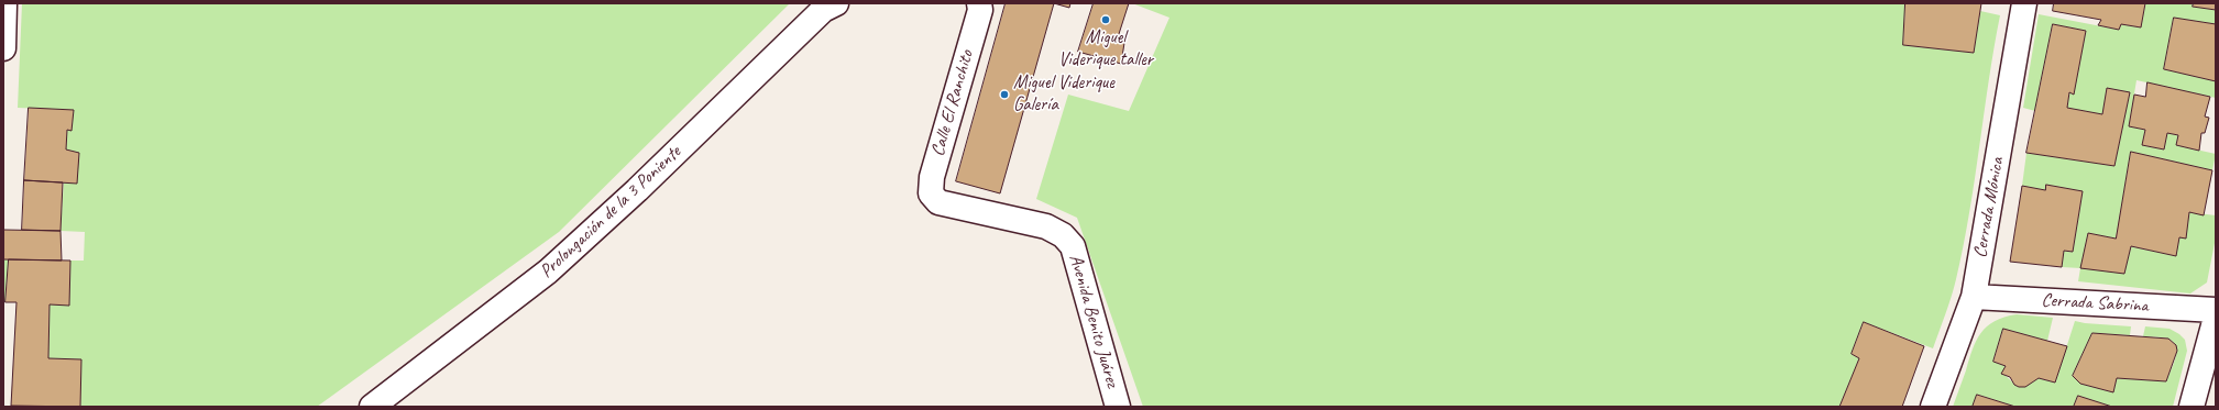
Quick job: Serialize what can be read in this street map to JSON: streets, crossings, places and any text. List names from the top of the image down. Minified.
{"streets":{"street":["Calle El Ranchito","Cerrada Mónica","Prolongación de la 3 Poniente","Cerrada Sabrina","Avenida Benito Juárez"]},"crossings":[["Calle El Ranchito","Avenida Benito Juárez"],["Cerrada Mónica","Cerrada Sabrina"]],"places":["Miguel Viderique taller","Miguel Viderique Galería"]}
